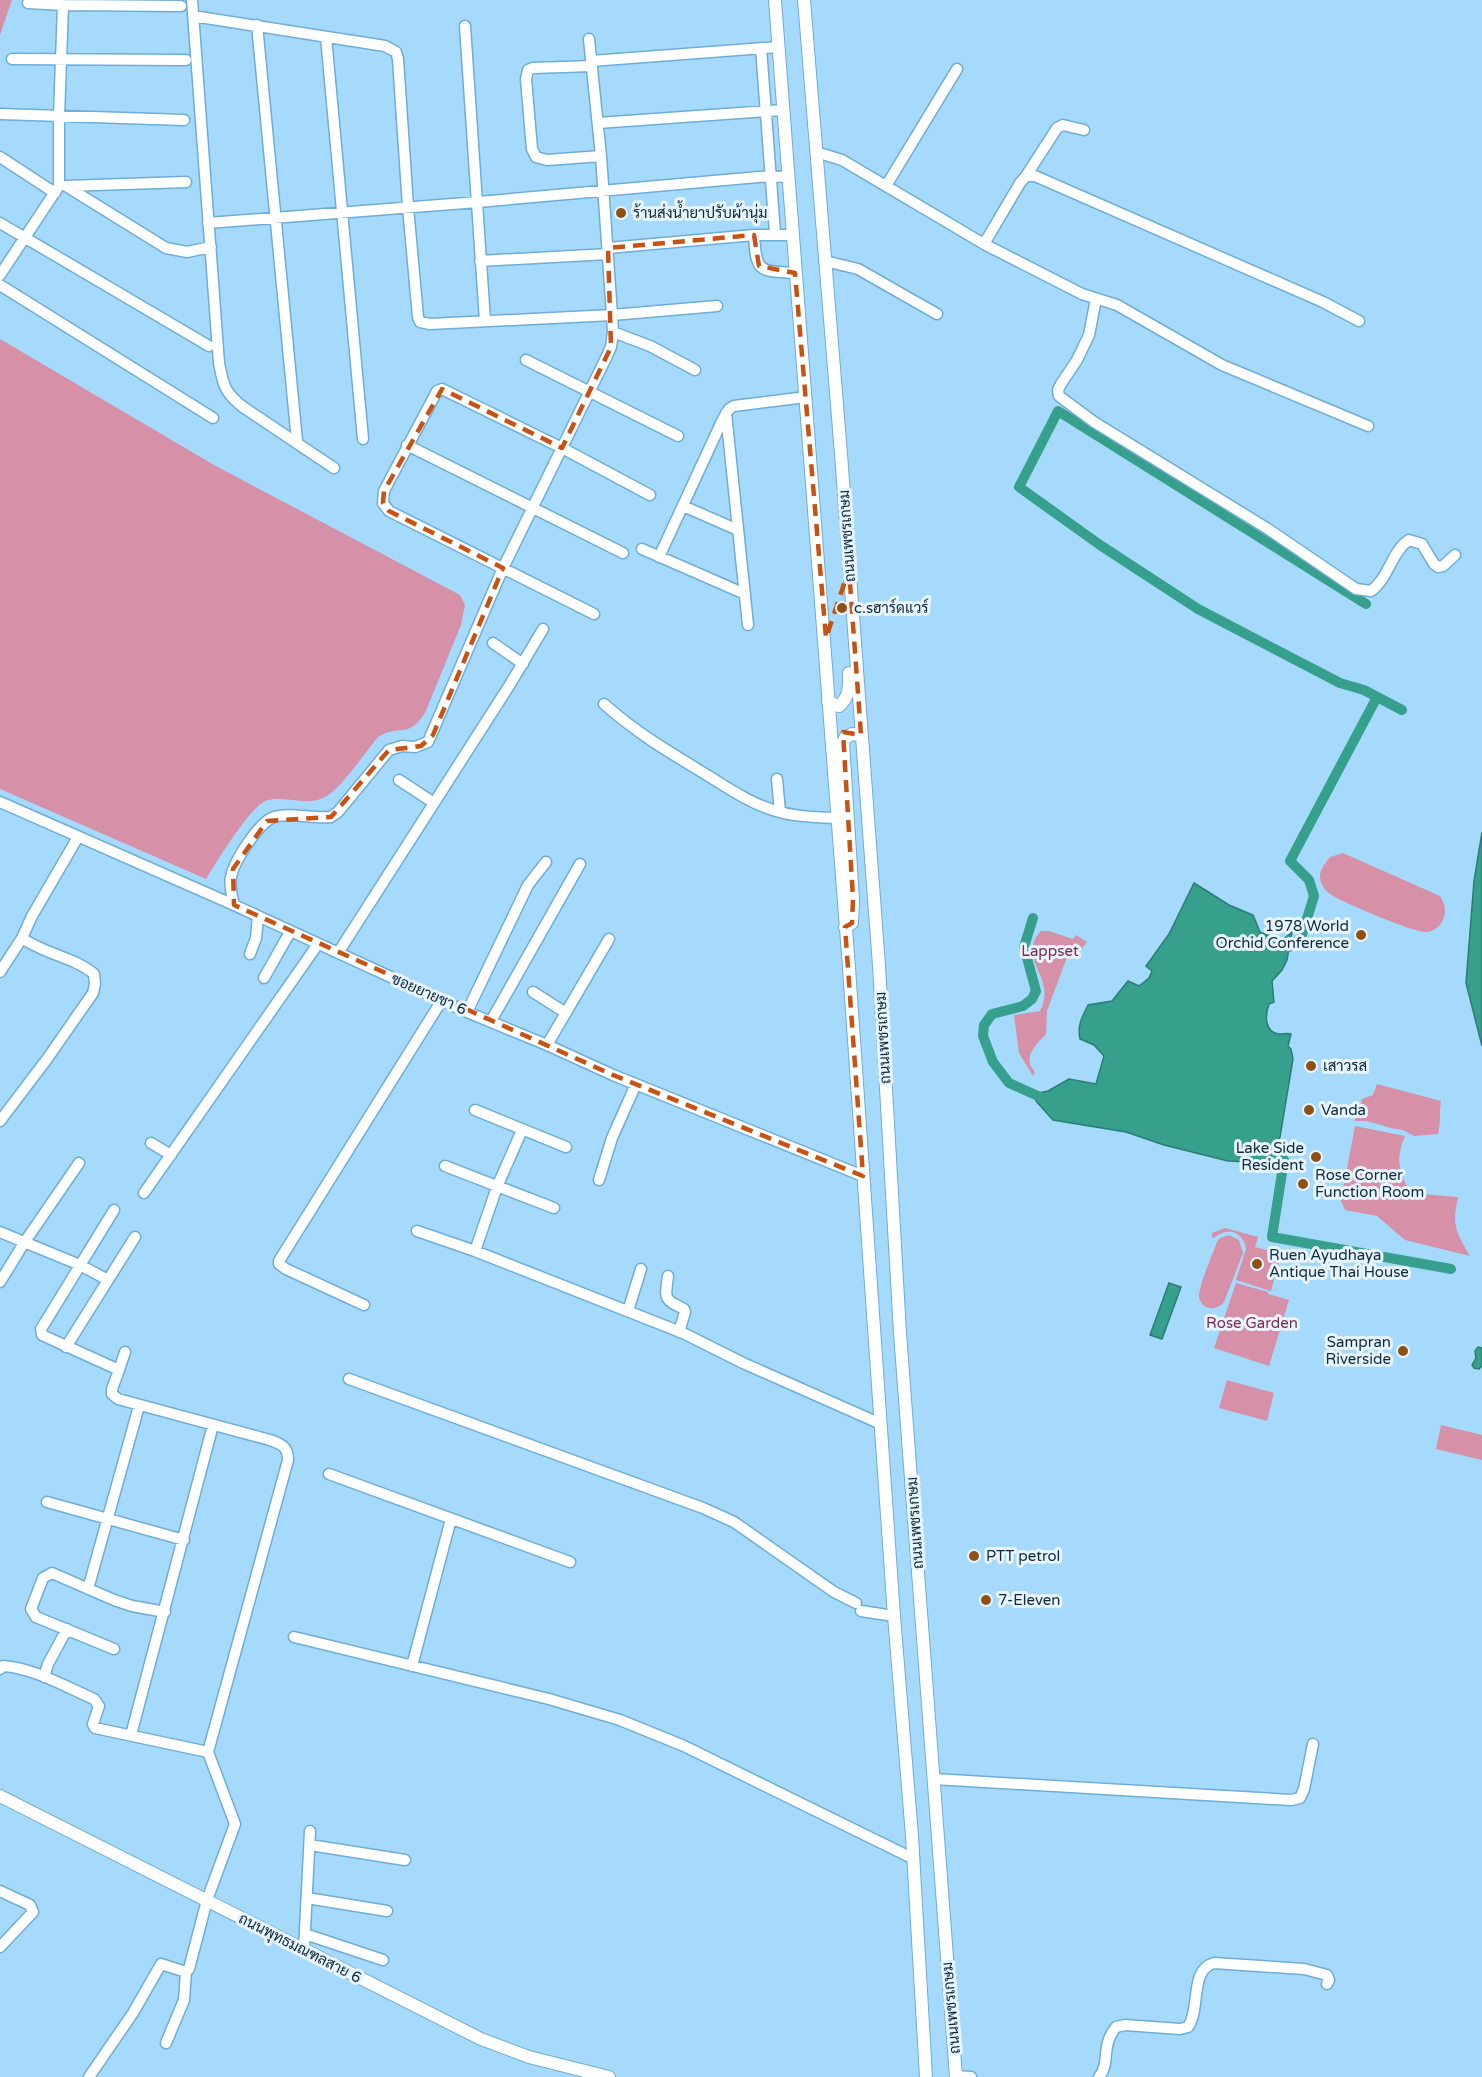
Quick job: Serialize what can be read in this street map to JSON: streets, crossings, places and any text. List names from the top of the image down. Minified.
{"streets":{"main road":["ถนนเพชรเกษม","ถนนพุทธมณฑลสาย 6"],"street":["ซอยยายชา 6"]},"crossings":[["ถนนเพชรเกษม","ซอยยายชา 6"]],"parks":["Lappset","Rose Garden"],"places":["ร้านส่งน้ำยาปรับผ้านุ่ม","c.sฮาร์ดแวร์","1978 World Orchid Conference","เสาวรส","Vanda","Lake Side Resident","Rose Corner Function Room","Ruen Ayudhaya Antique Thai House","Sampran Riverside","PTT petrol","7-Eleven"]}
